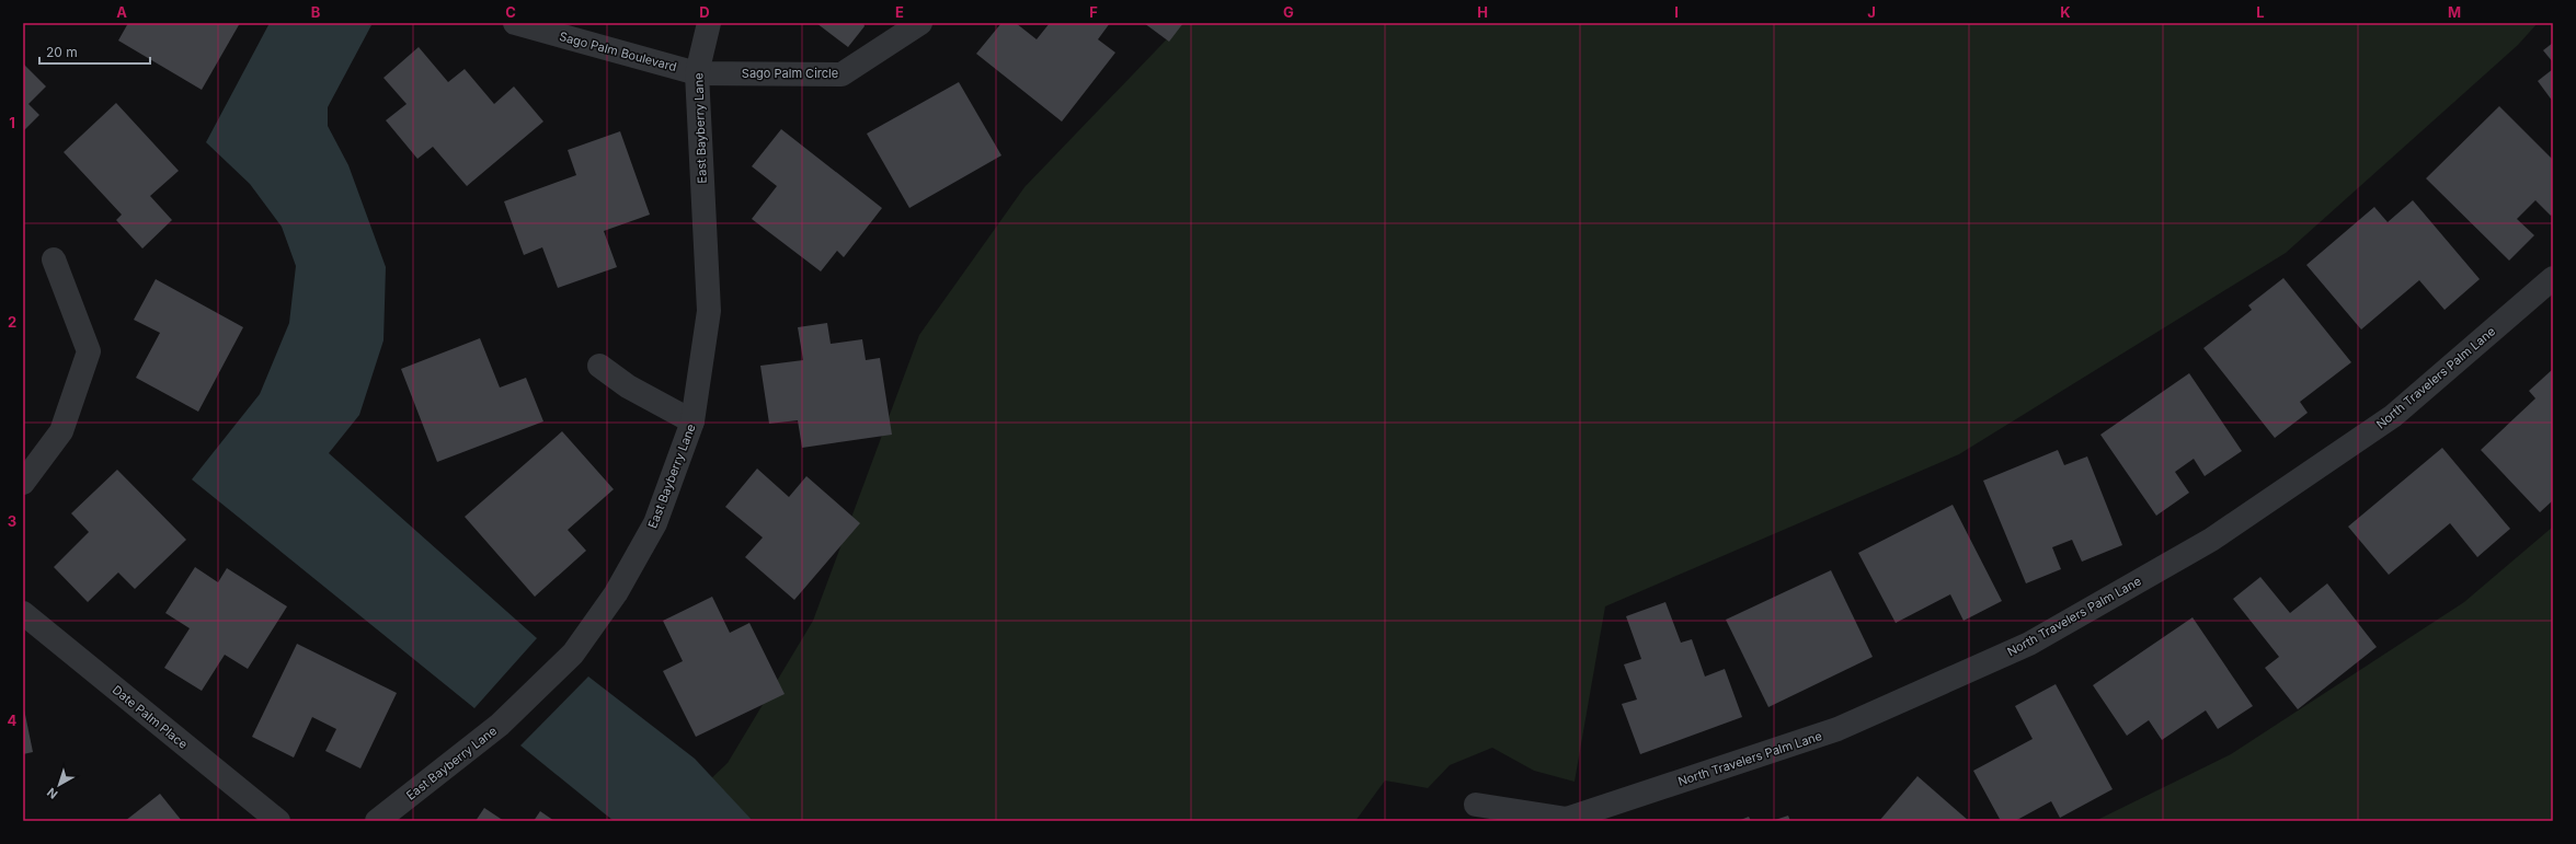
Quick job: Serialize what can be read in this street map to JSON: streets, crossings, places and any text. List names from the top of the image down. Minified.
{"streets":{"street":["Sago Palm Boulevard","Sago Palm Circle","East Bayberry Lane","North Travelers Palm Lane","Date Palm Place"]},"crossings":[["Sago Palm Boulevard","Sago Palm Circle"],["Sago Palm Boulevard","East Bayberry Lane"],["Sago Palm Circle","East Bayberry Lane"]],"scale_bar":"20 m","north":"bottom left","grid":{"columns":["A","B","C","D","E","F","G","H","I","J","K","L","M"],"rows":["1","2","3","4"]}}
